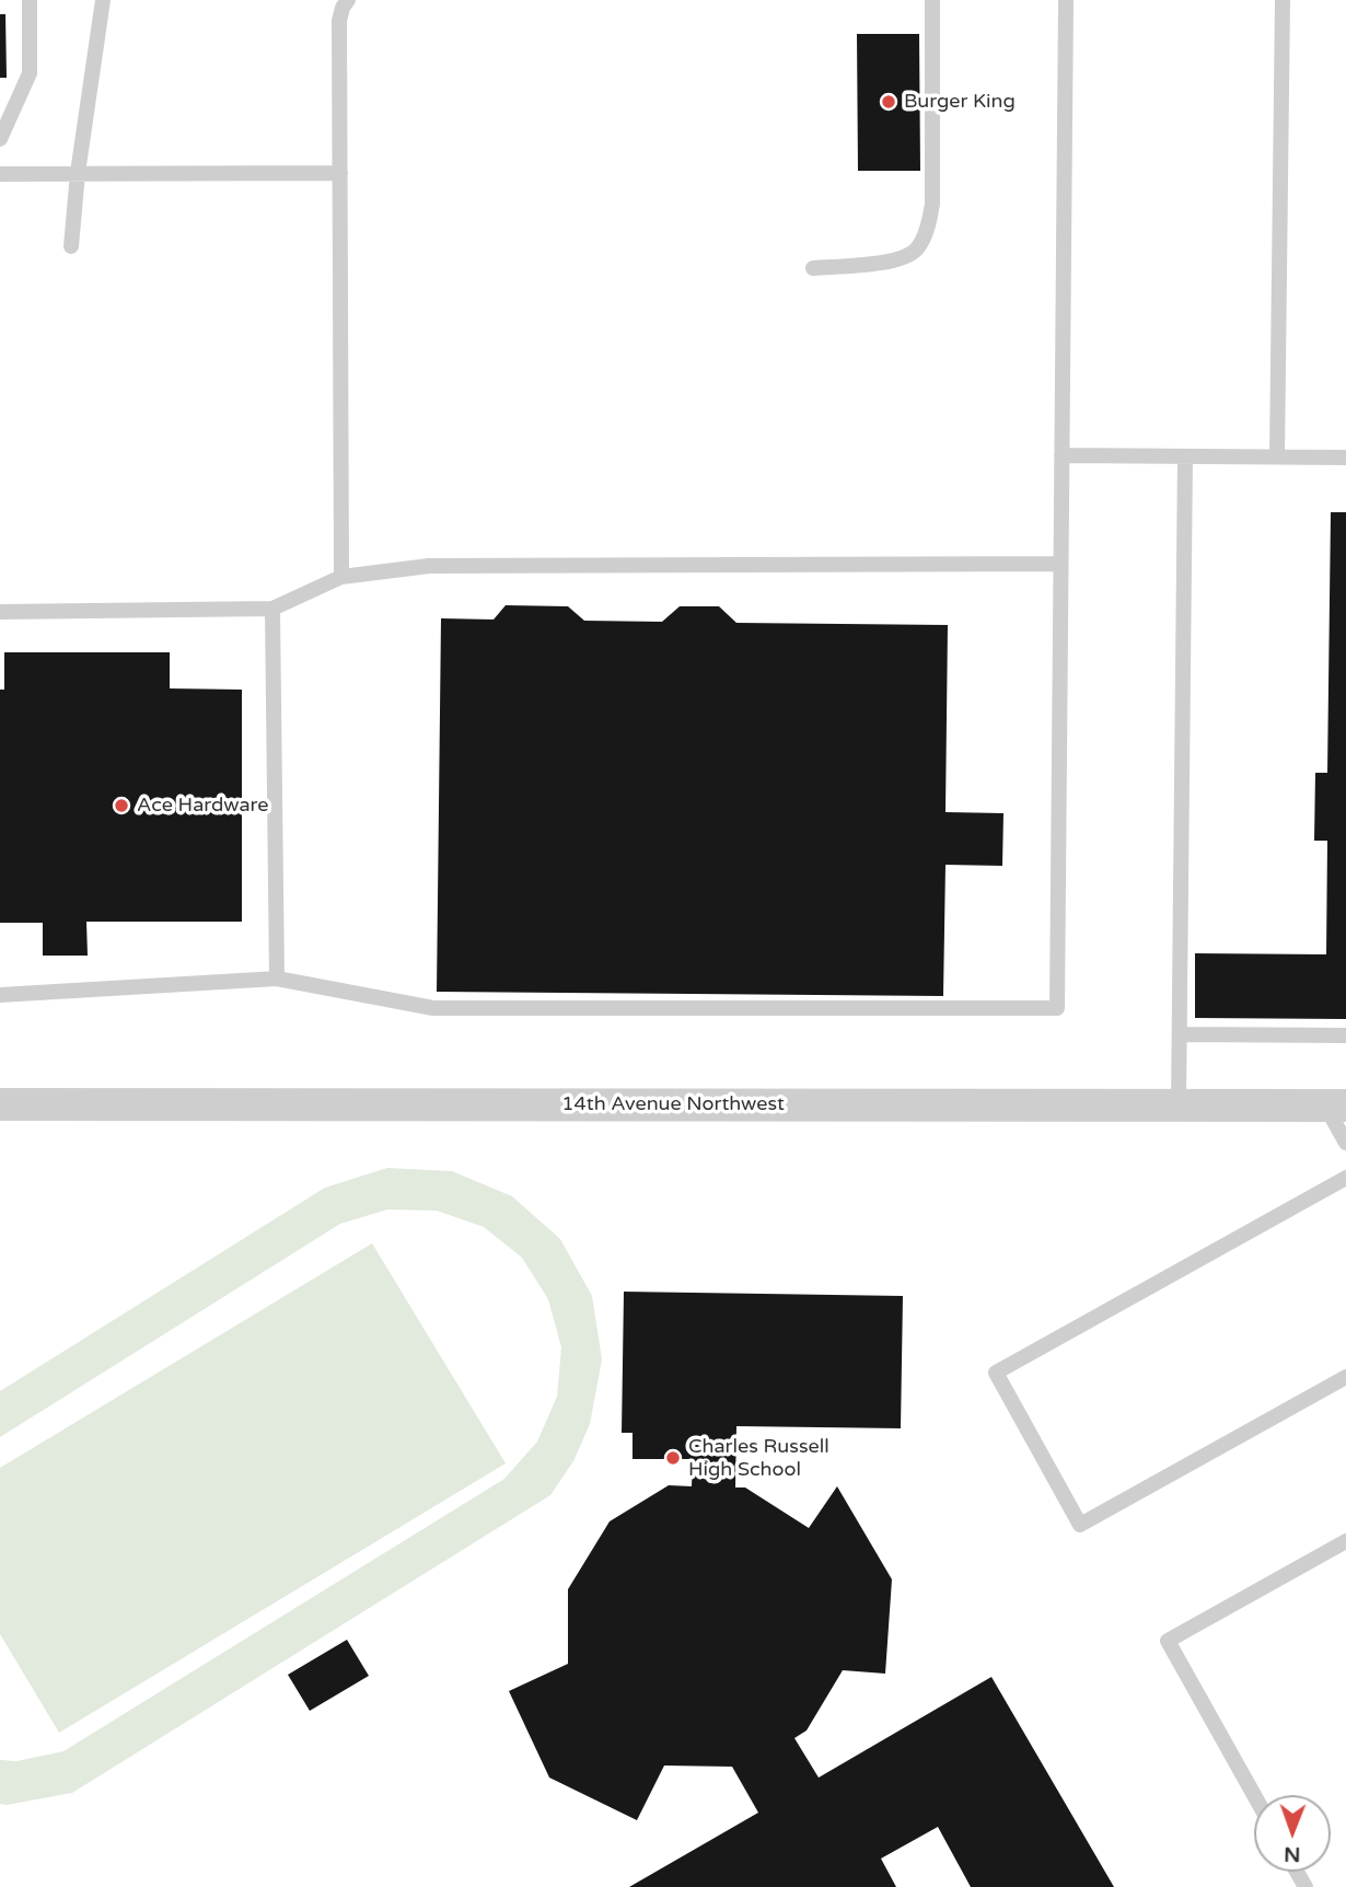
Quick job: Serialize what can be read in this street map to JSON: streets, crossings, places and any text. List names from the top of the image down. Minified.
{"streets":{"street":["14th Avenue Northwest"]},"places":["Burger King","Ace Hardware","Charles Russell High School"],"north":"bottom"}
